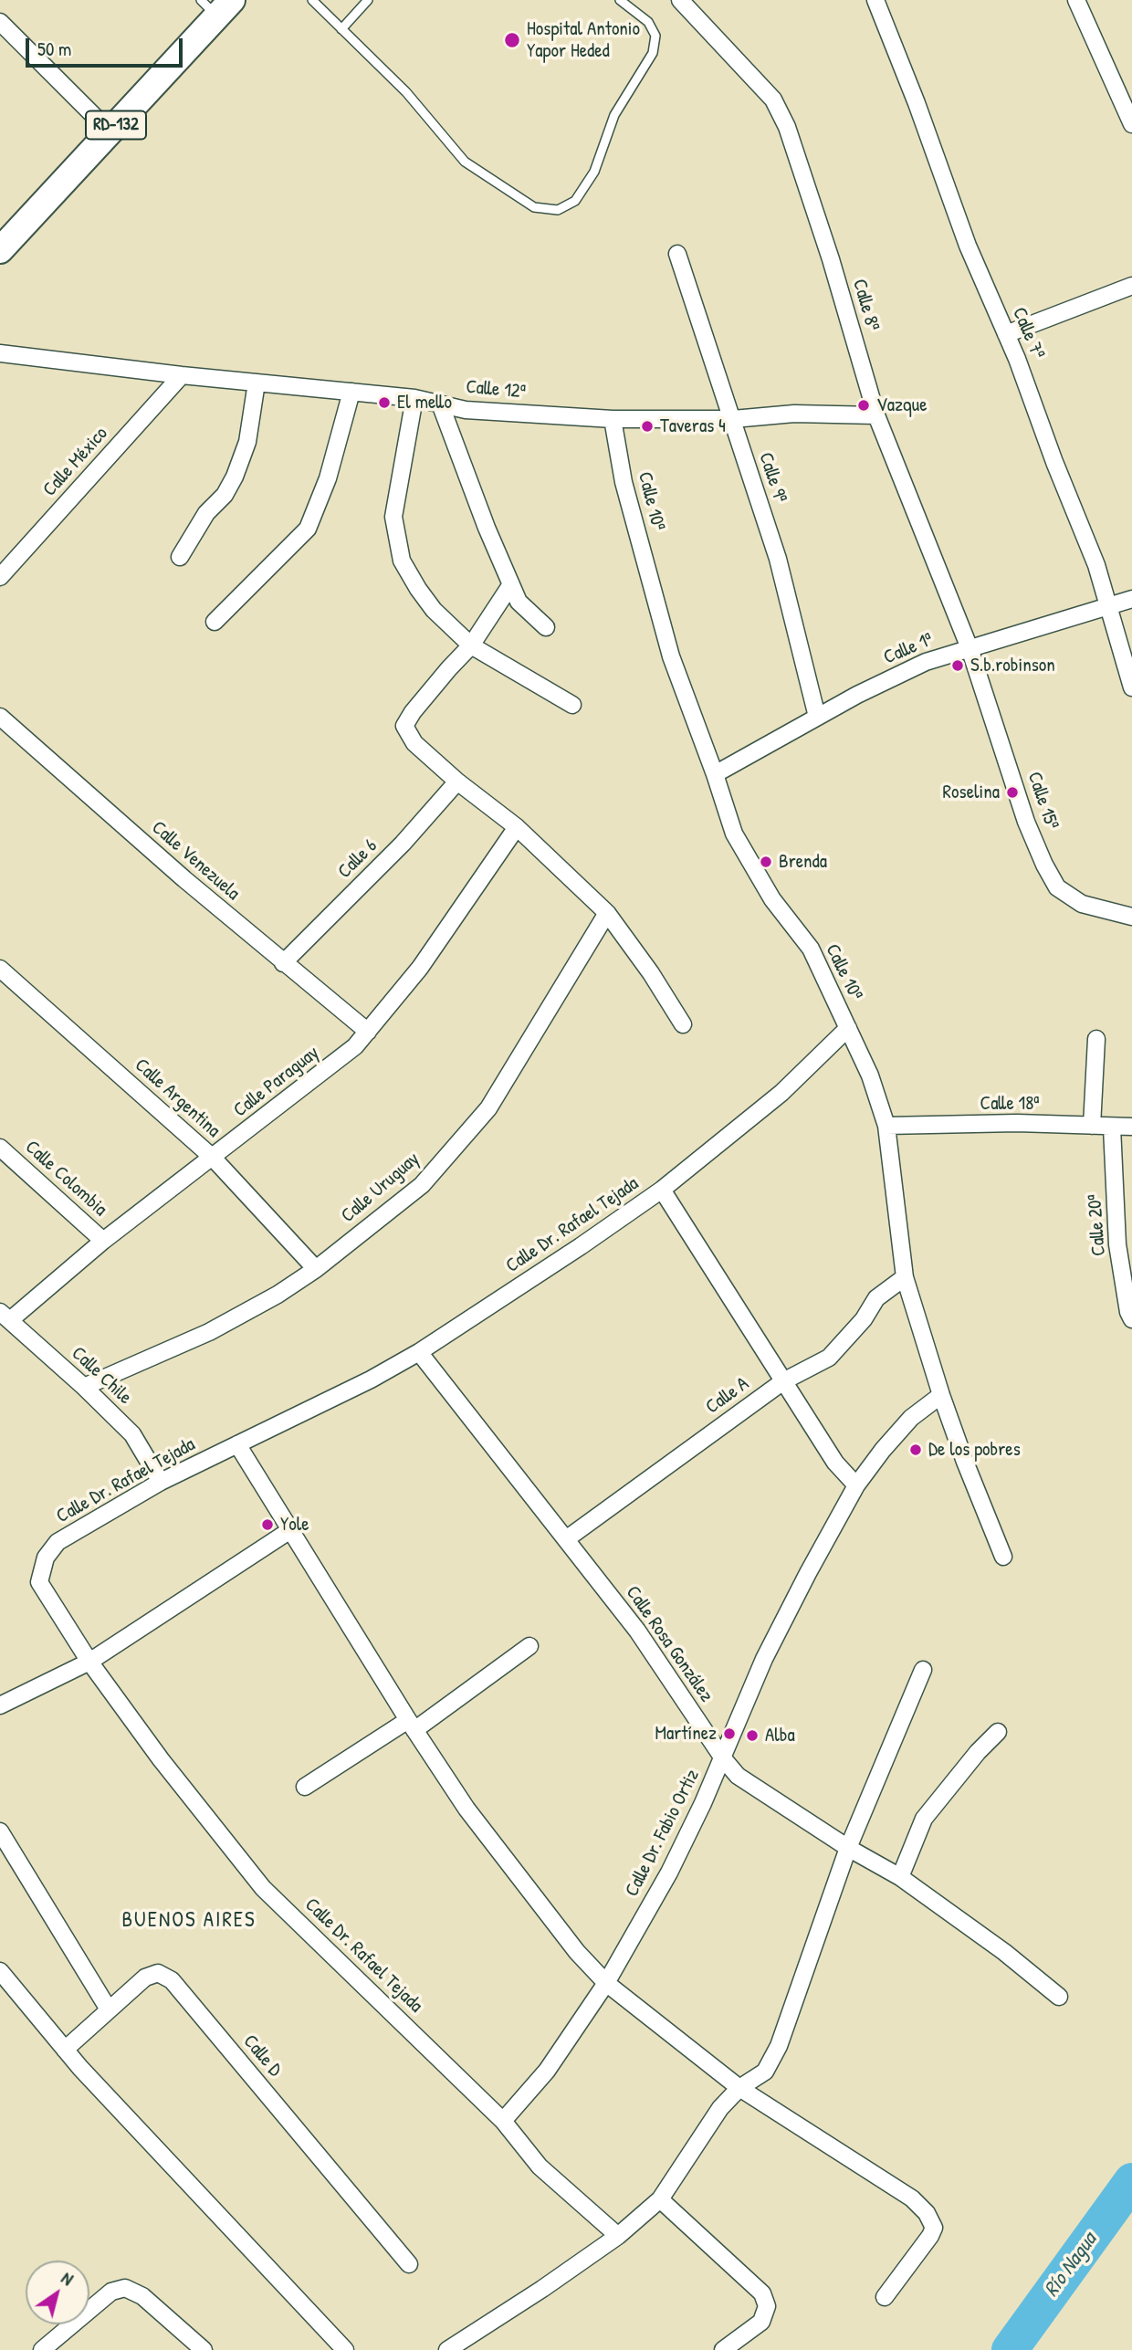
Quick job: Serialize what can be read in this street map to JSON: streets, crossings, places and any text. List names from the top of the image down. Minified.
{"streets":{"main road":["RD-132"],"street":["Calle 8ª","Calle 7ª","Calle 12ª","Calle México","Calle 9ª","Calle 10ª","Calle 1ª","Calle 15ª","Calle 6","Calle Venezuela","Calle Paraguay","Calle Argentina","Calle 18ª","Calle Colombia","Calle Uruguay","Calle Dr. Rafael Tejada","Calle 20ª","Calle Chile","Calle A","Calle Rosa González","Calle Dr. Fabio Ortiz","Calle D"]},"crossings":[["Calle 8ª","Calle 12ª"],["Calle 8ª","Calle 1ª"],["Calle 8ª","Calle 15ª"],["Calle 7ª","Calle 1ª"],["Calle 12ª","Calle México"],["Calle 12ª","Calle 9ª"],["Calle 12ª","Calle 10ª"],["Calle 9ª","Calle 1ª"],["Calle 10ª","Calle 1ª"],["Calle 10ª","Calle 18ª"],["Calle 10ª","Calle Dr. Rafael Tejada"],["Calle 10ª","Calle A"],["Calle 10ª","Calle Dr. Fabio Ortiz"],["Calle 1ª","Calle 15ª"],["Calle 6","Calle Venezuela"],["Calle Venezuela","Calle Paraguay"],["Calle Paraguay","Calle Argentina"],["Calle Paraguay","Calle Colombia"],["Calle Paraguay","Calle Chile"],["Calle Argentina","Calle Uruguay"],["Calle 18ª","Calle 20ª"],["Calle Uruguay","Calle Chile"],["Calle Dr. Rafael Tejada","Calle Chile"],["Calle Dr. Rafael Tejada","Calle Rosa González"],["Calle Dr. Rafael Tejada","Calle Dr. Fabio Ortiz"],["Calle A","Calle Rosa González"],["Calle Rosa González","Calle Dr. Fabio Ortiz"]],"districts":["BUENOS AIRES"],"water":["Río Nagua"],"places":["Hospital Antonio Yapor Heded","El mello","Vazque","Taveras 4","S.b.robinson","Roselina","Brenda","De los pobres","Yole","Martínez","Alba"],"scale_bar":"50 m","north":"top right"}
